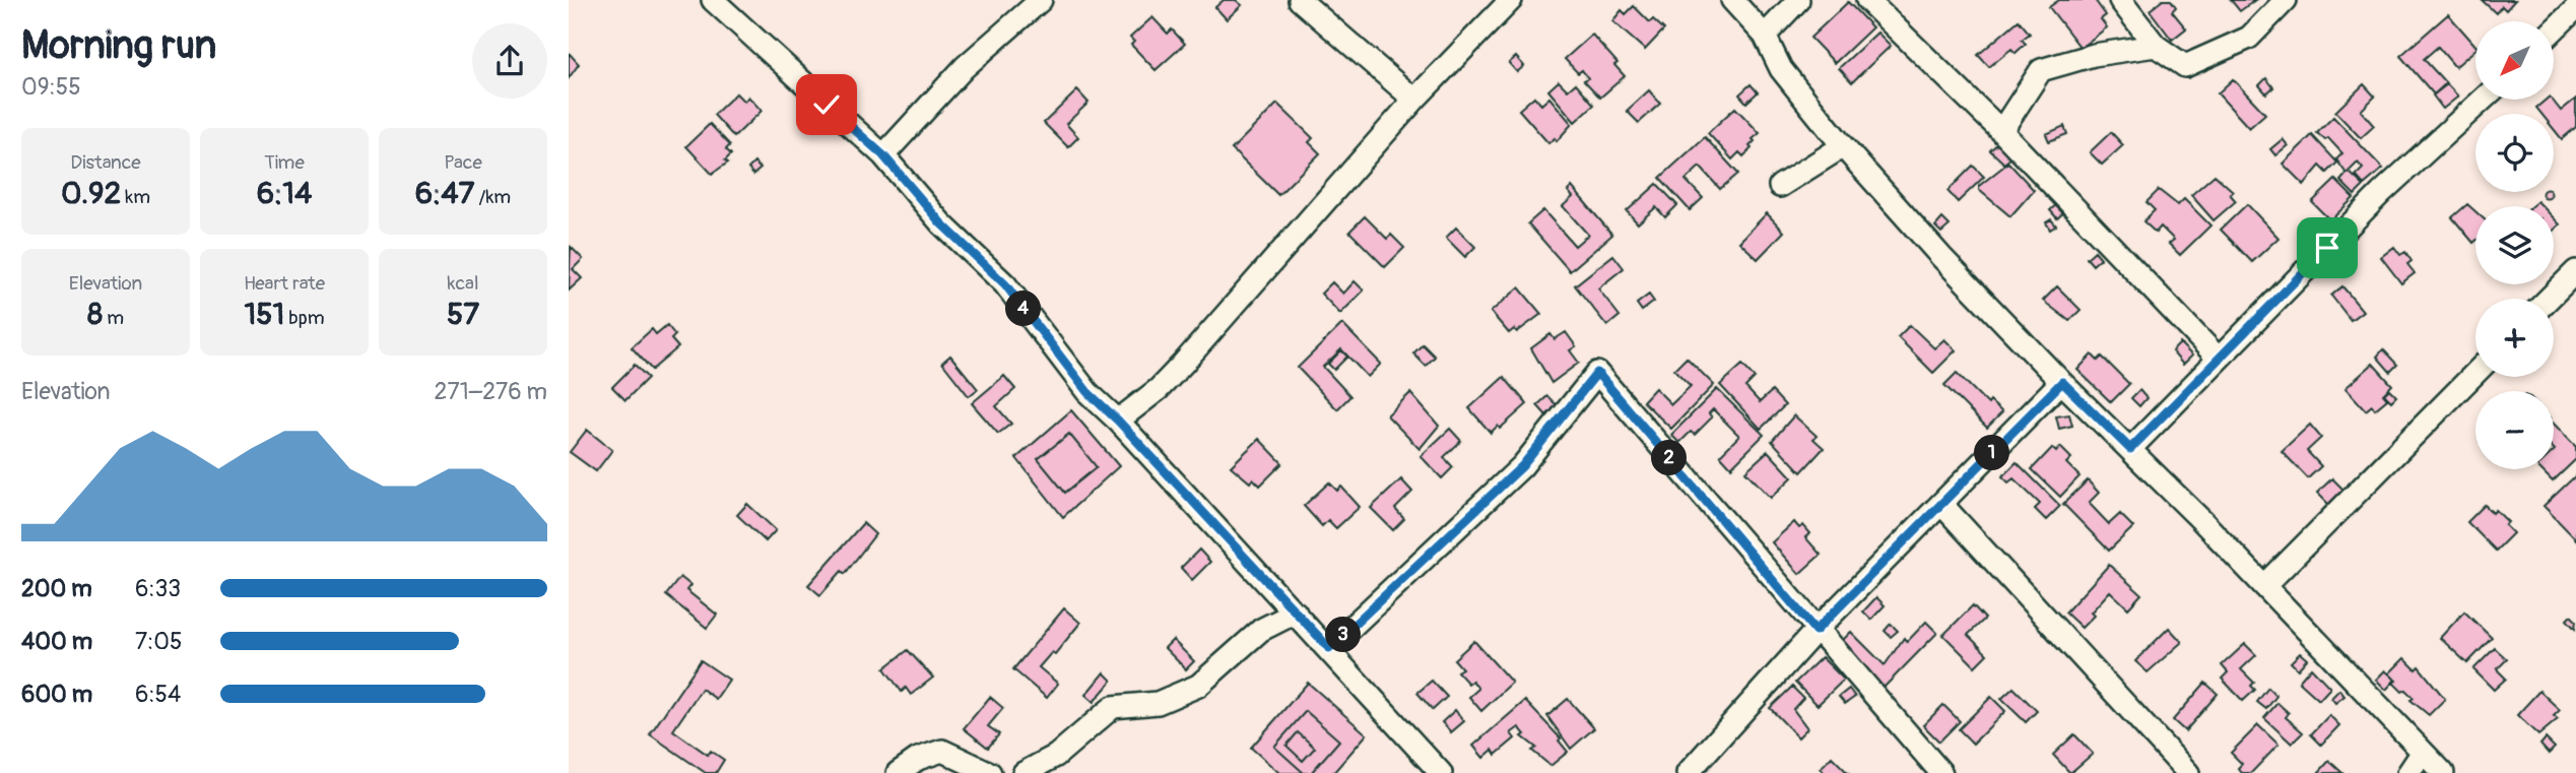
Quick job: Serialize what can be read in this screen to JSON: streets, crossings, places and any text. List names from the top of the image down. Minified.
{"north":"bottom left","page":{"heading":["Morning run","09:55"],"map_buttons":["+","−"],"stats":[["Distance","0.92 km"],["Time","6:14"],["Pace","6:47 /km"],["Elevation","8 m"],["Heart rate","151 bpm"],["kcal","57"]],"pins":["4","1","2","3"],"chart":["Elevation","271–276 m"],"list":[{"name":"200 m","note":"6:33"},{"name":"400 m","note":"7:05"},{"name":"600 m","note":"6:54"}]}}
